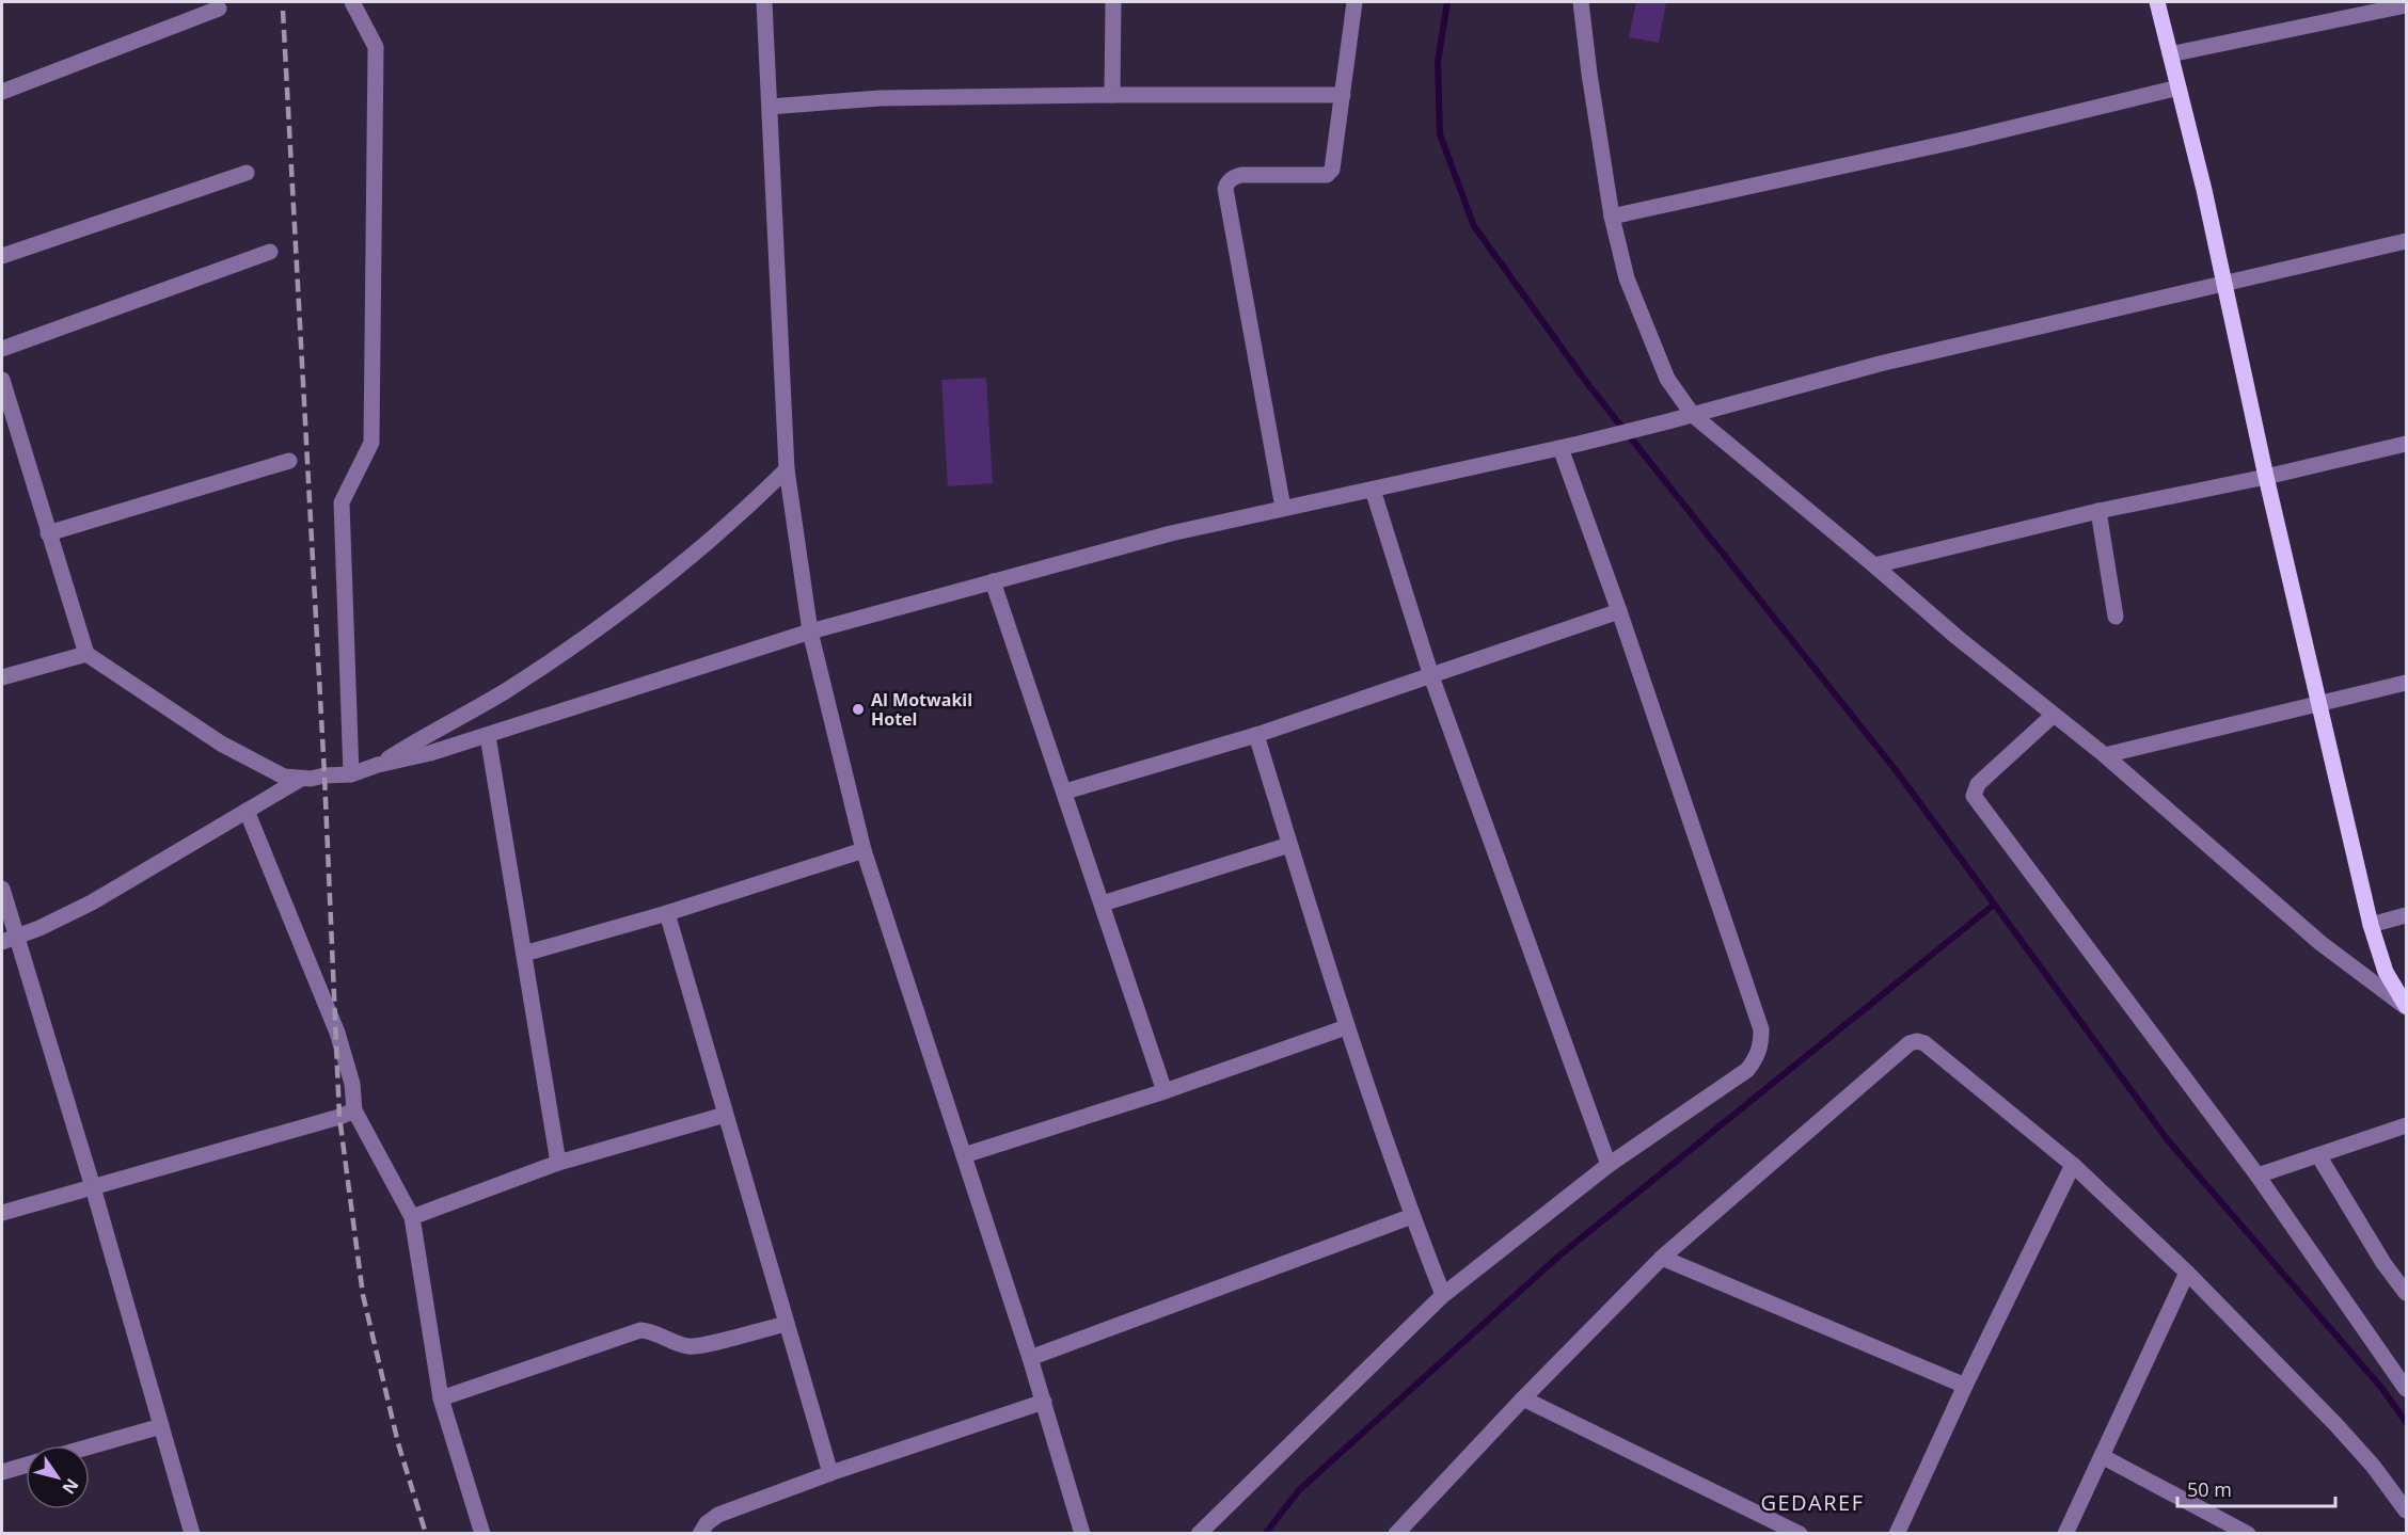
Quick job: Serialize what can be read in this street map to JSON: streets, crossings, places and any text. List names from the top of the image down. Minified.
{"districts":["GEDAREF"],"places":["Al Motwakil Hotel"],"scale_bar":"50 m","north":"bottom right"}
